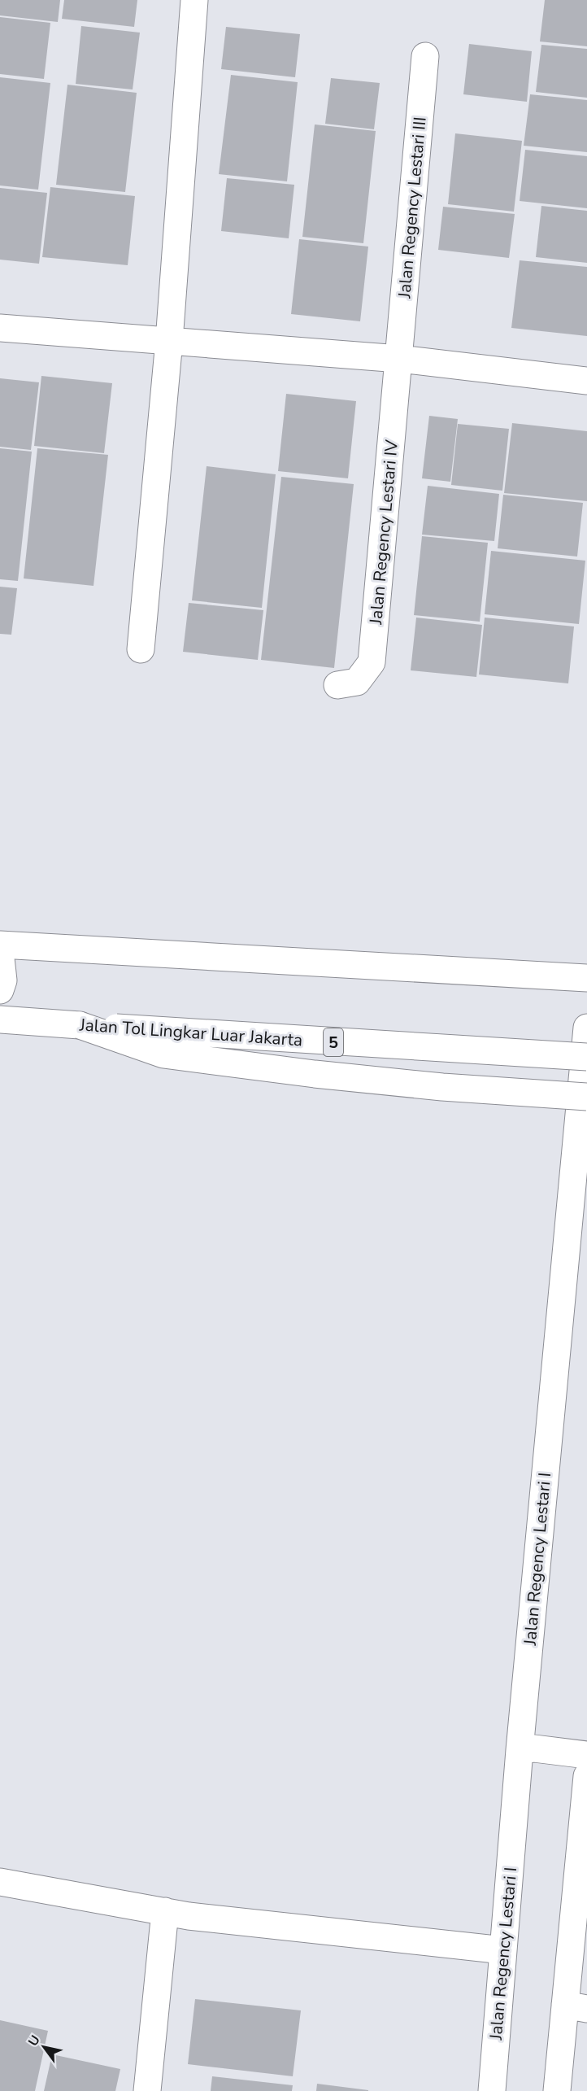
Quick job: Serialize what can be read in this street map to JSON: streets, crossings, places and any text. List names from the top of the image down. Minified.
{"streets":{"main road":["Jalan Regency Lestari III","Jalan Regency Lestari IV","Jalan Tol Lingkar Luar Jakarta","5","Jalan Regency Lestari I"]},"crossings":[["Jalan Regency Lestari III","Jalan Regency Lestari IV"]],"north":"top left"}
